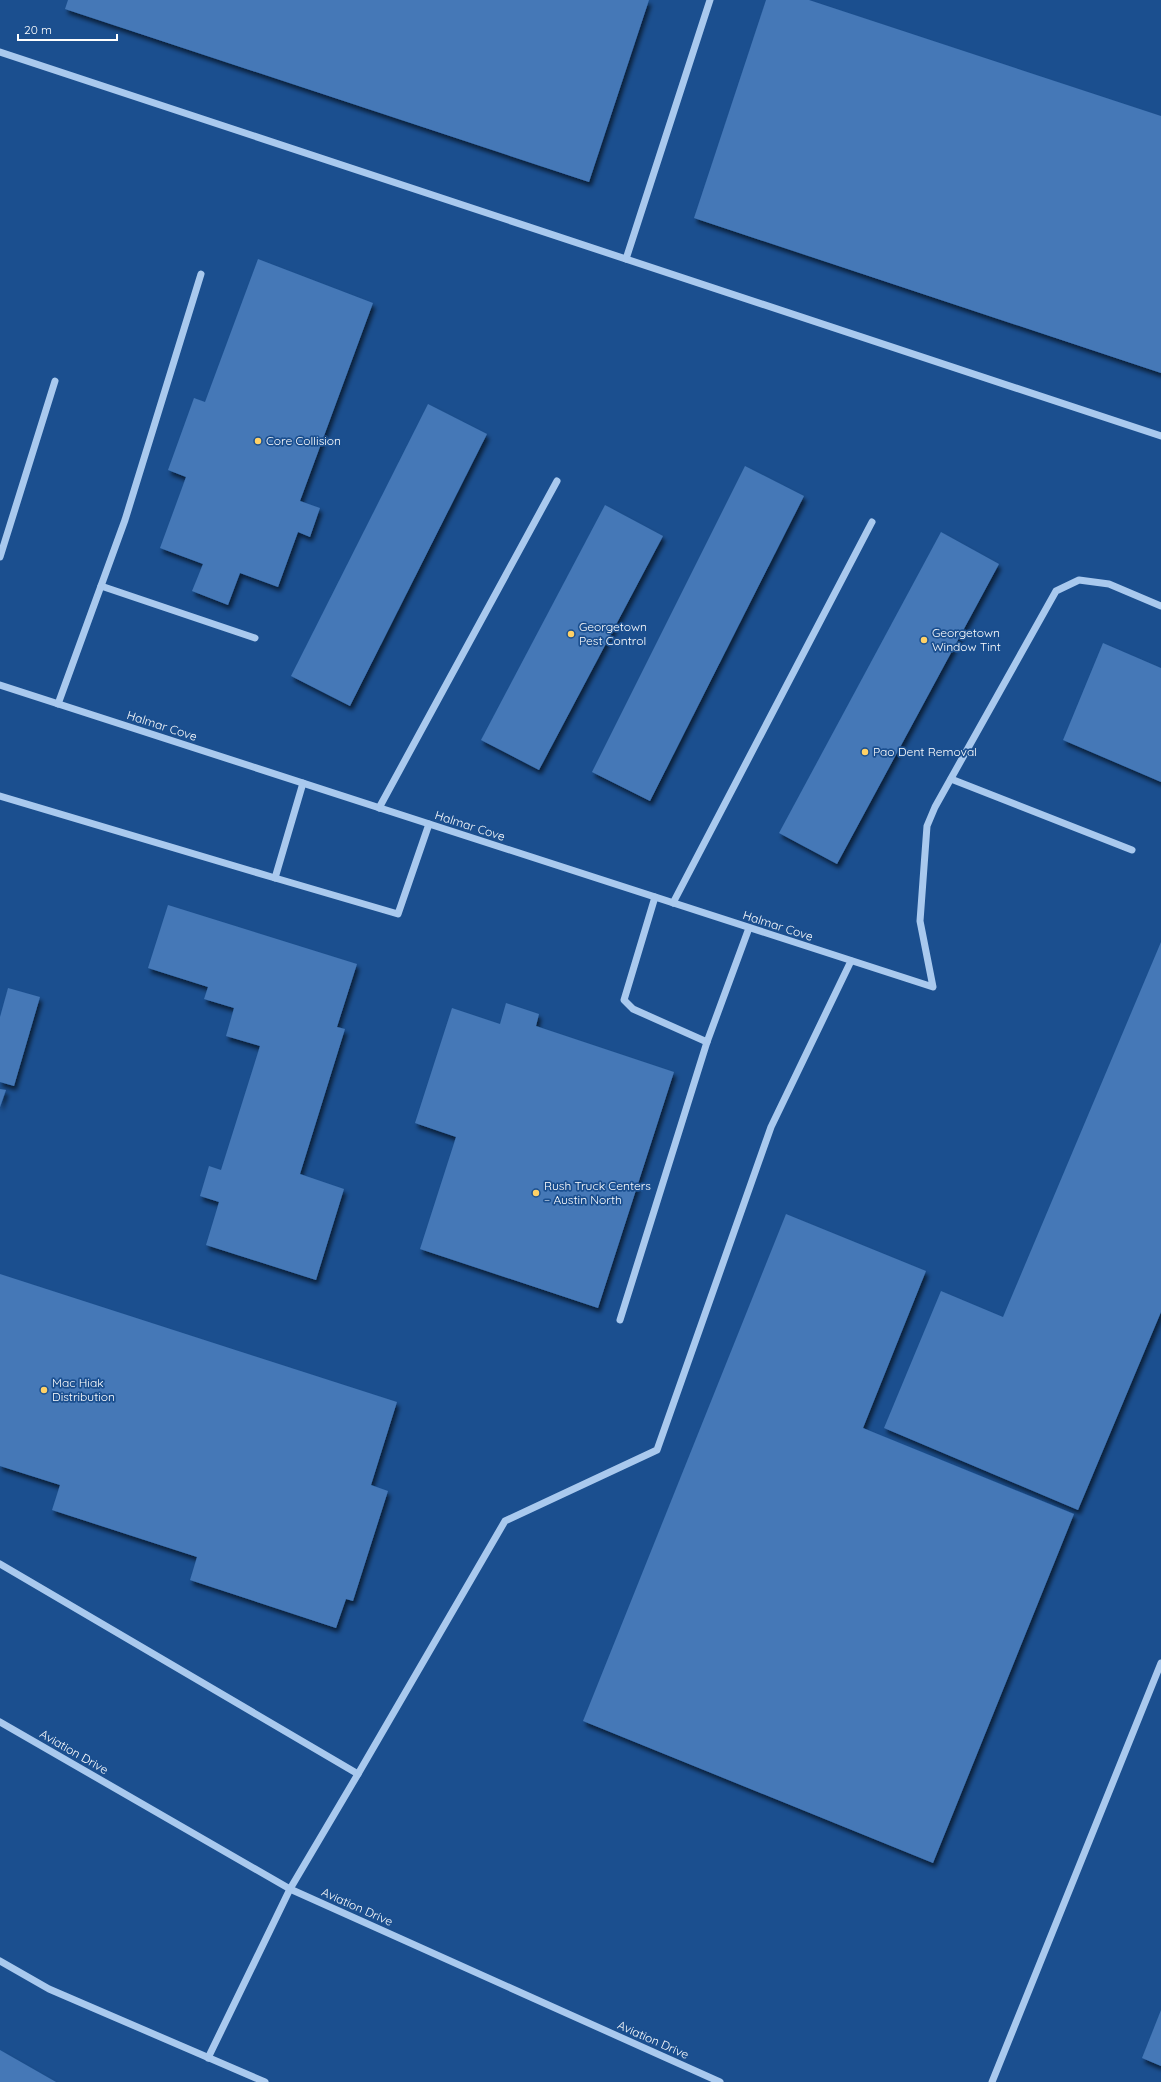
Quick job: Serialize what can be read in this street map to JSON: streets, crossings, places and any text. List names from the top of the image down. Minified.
{"streets":{"street":["Halmar Cove","Aviation Drive"]},"places":["Core Collision","Georgetown Pest Control","Georgetown Window Tint","Pao Dent Removal","Rush Truck Centers – Austin North","Mac Hiak Distribution"],"scale_bar":"20 m"}
